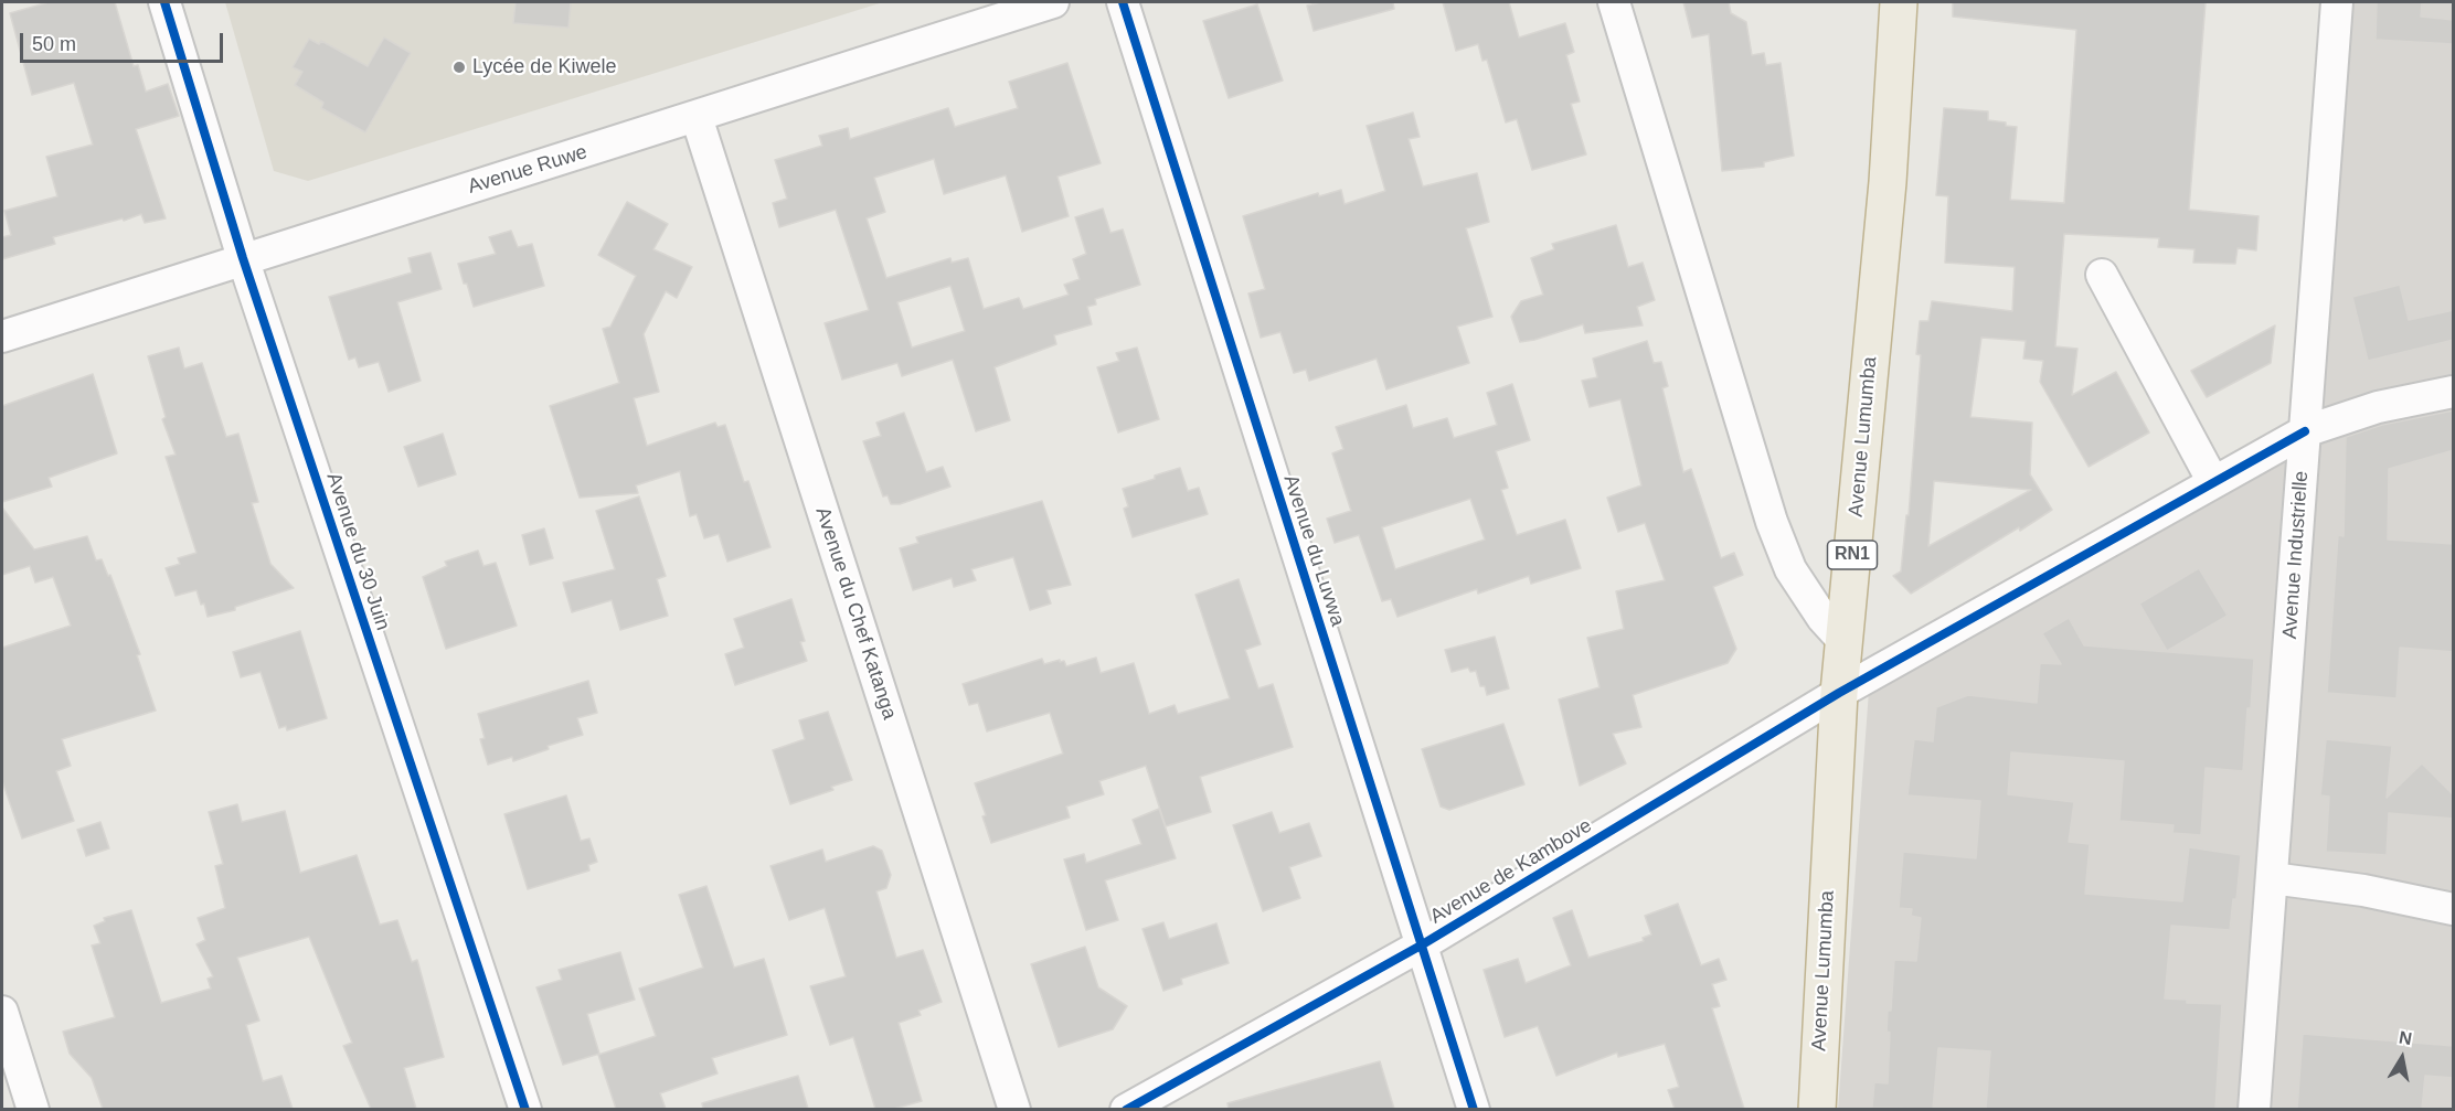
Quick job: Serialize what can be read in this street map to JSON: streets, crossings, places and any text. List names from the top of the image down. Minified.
{"streets":{"highway":["Avenue Lumumba","RN1"],"street":["Avenue Ruwe","Avenue du Luvwa","Avenue du 30 Juin","Avenue Industrielle","Avenue du Chef Katanga","Avenue de Kambove"]},"crossings":[["Avenue Ruwe","Avenue du 30 Juin"],["Avenue Ruwe","Avenue du Chef Katanga"],["Avenue Lumumba","Avenue de Kambove"],["Avenue du Luvwa","Avenue de Kambove"],["Avenue Industrielle","Avenue de Kambove"]],"places":["Lycée de Kiwele"],"scale_bar":"50 m","north":"top"}
